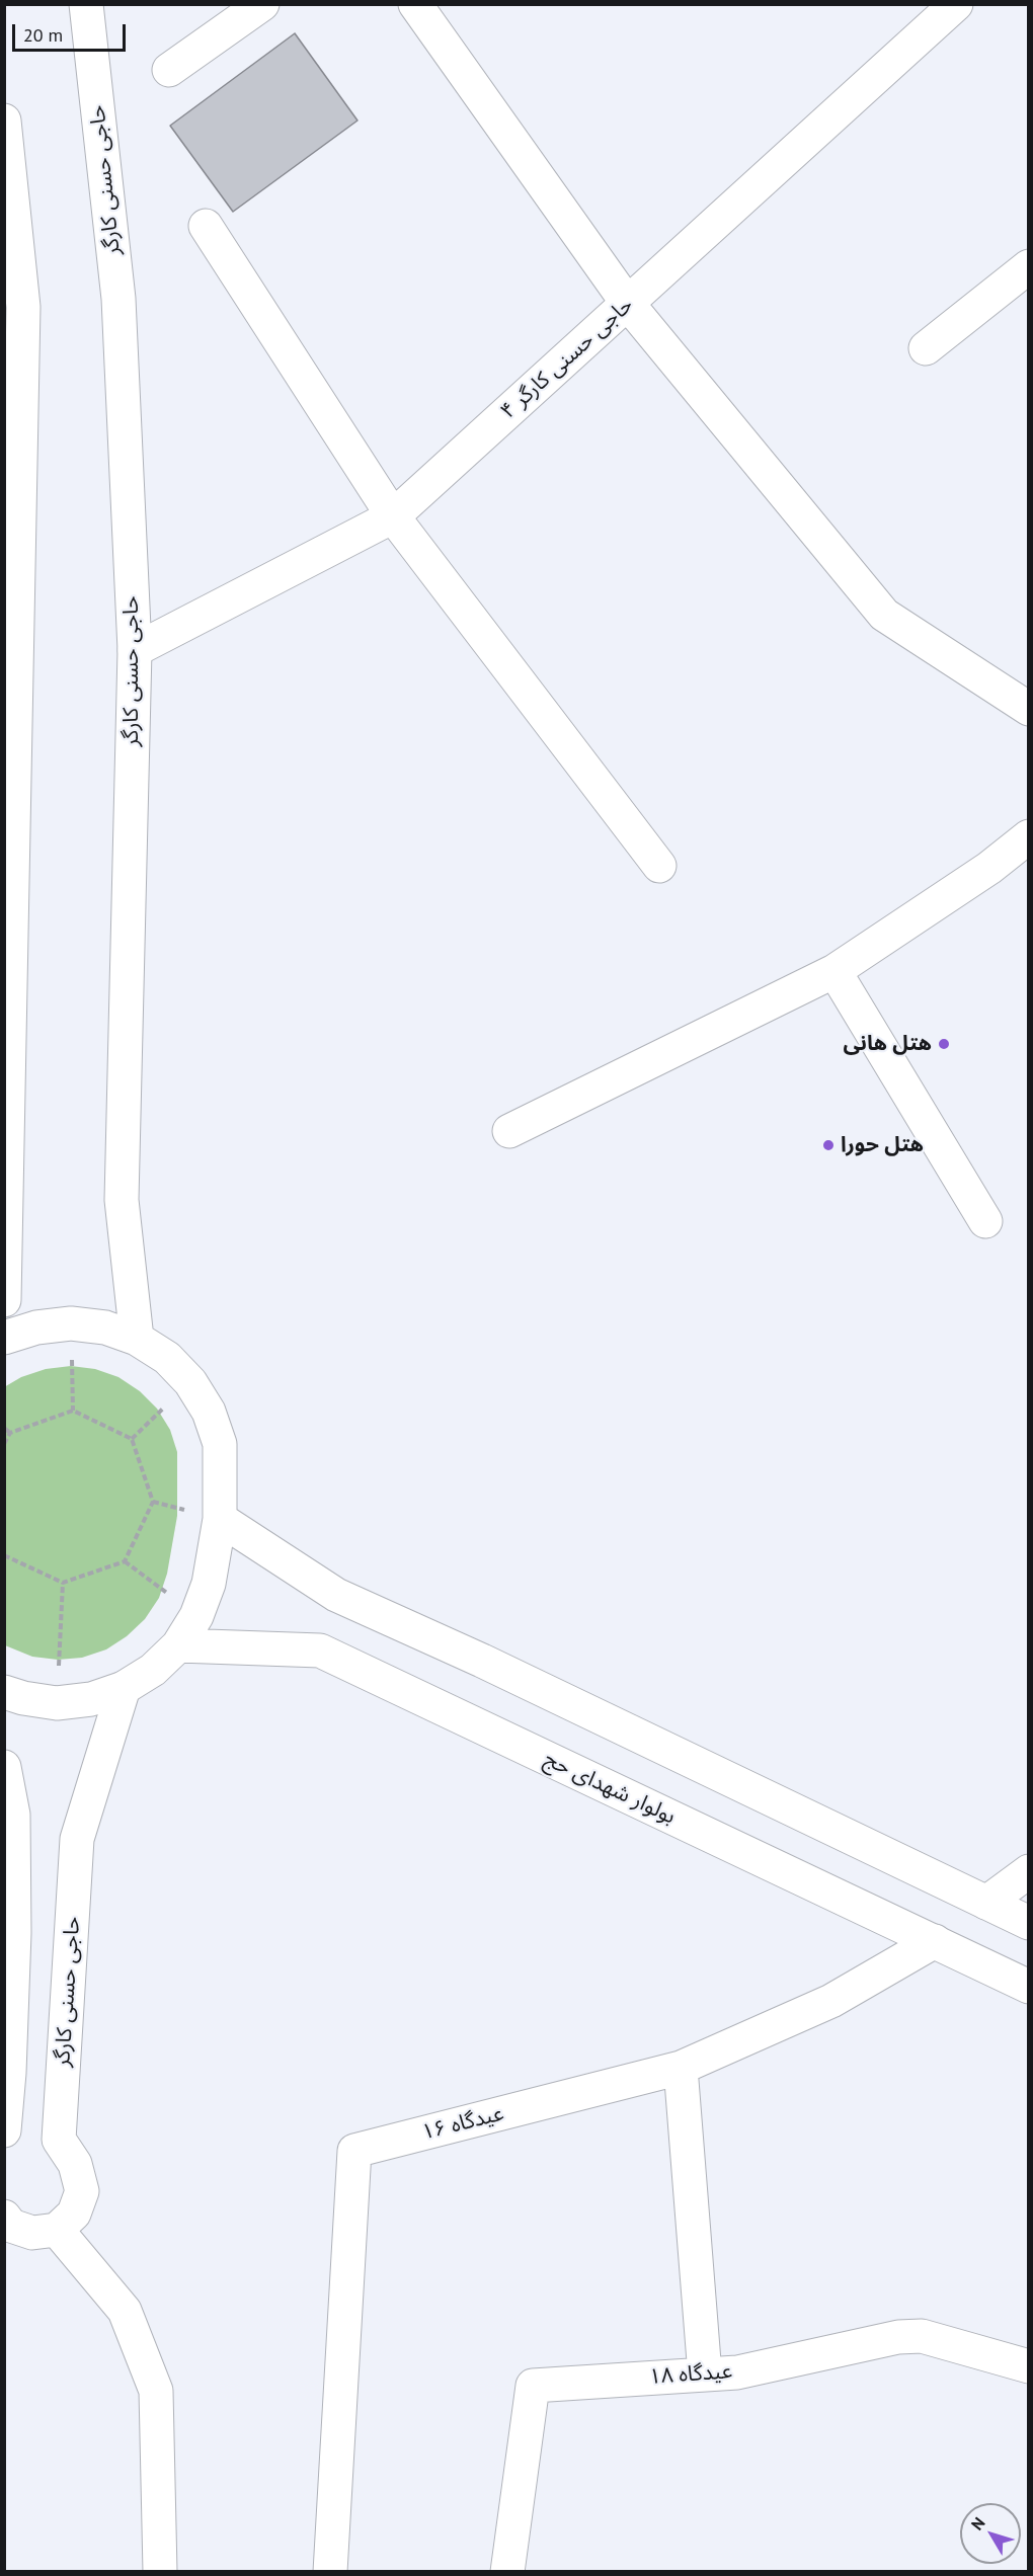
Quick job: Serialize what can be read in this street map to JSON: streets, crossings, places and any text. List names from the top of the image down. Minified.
{"streets":{"street":["حاجی حسنی کارگر","حاجی حسنی کارگر ۴","بولوار شهدای حج","عیدگاه ۱۶","عیدگاه ۱۸"]},"crossings":[["حاجی حسنی کارگر","حاجی حسنی کارگر ۴"],["بولوار شهدای حج","عیدگاه ۱۶"]],"places":["هتل هانی","هتل حورا"],"scale_bar":"20 m","north":"top left"}
